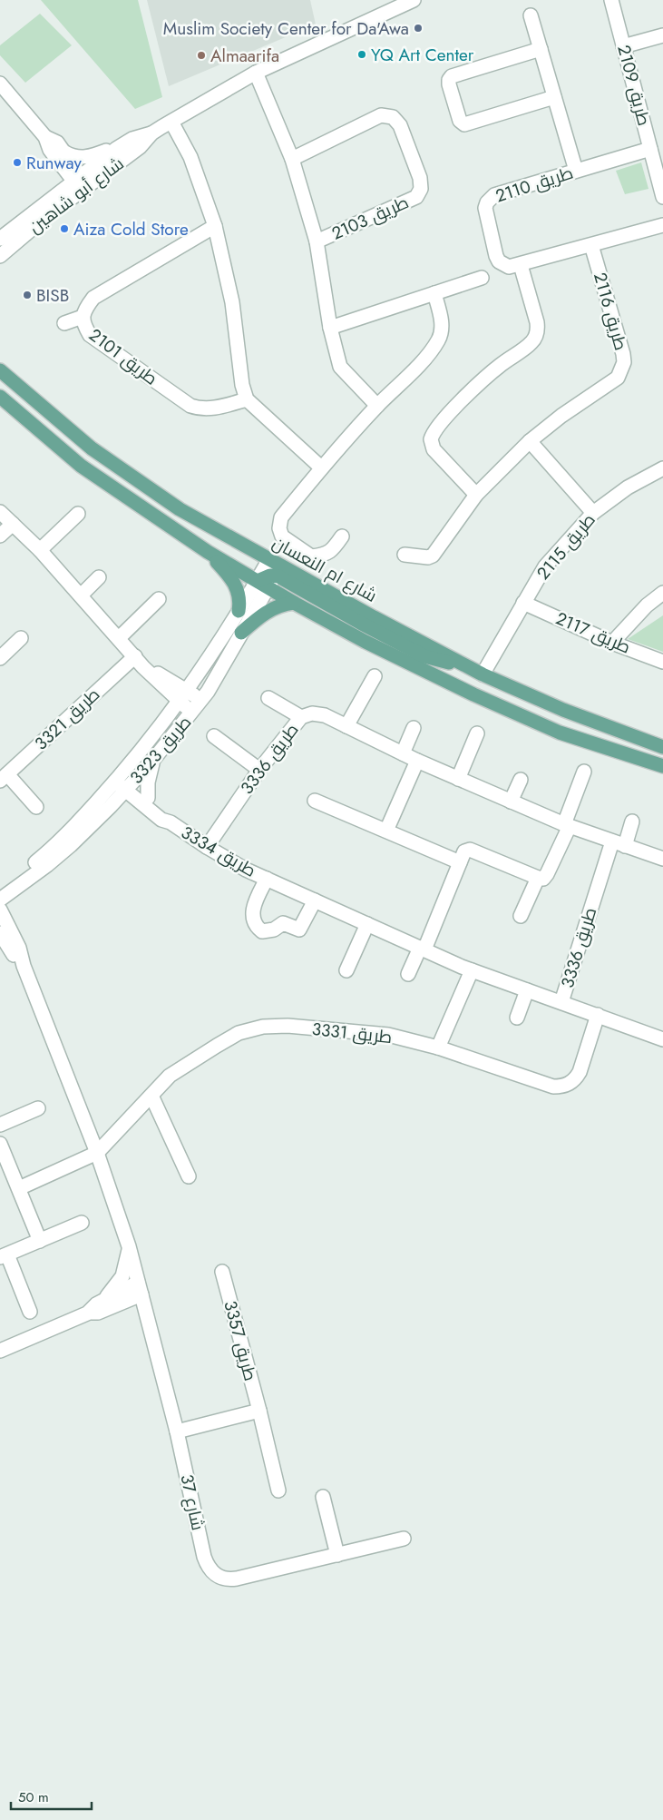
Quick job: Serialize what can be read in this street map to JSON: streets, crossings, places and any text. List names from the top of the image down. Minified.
{"streets":{"main road":["شارع ام النعسان"],"street":["طريق 2109","طريق 2110","شارع أبو شاهين","طريق 2103","طريق 2116","طريق 2101","طريق 2115","طريق 2117","طريق 3321","طريق 3323","طريق 3336","طريق 3334","طريق 3331","طريق 3357","شارع 37"]},"crossings":[["طريق 2109","طريق 2110"],["طريق 2110","طريق 2116"],["شارع أبو شاهين","طريق 2103"],["طريق 2115","شارع ام النعسان"],["طريق 2115","طريق 2117"],["شارع ام النعسان","طريق 3323"],["طريق 3323","طريق 3334"],["طريق 3336","طريق 3334"],["طريق 3334","طريق 3331"],["طريق 3331","شارع 37"]],"places":["Muslim Society Center for Da'Awa","YQ Art Center","Almaarifa","Runway","Aiza Cold Store","BISB"],"scale_bar":"50 m"}
